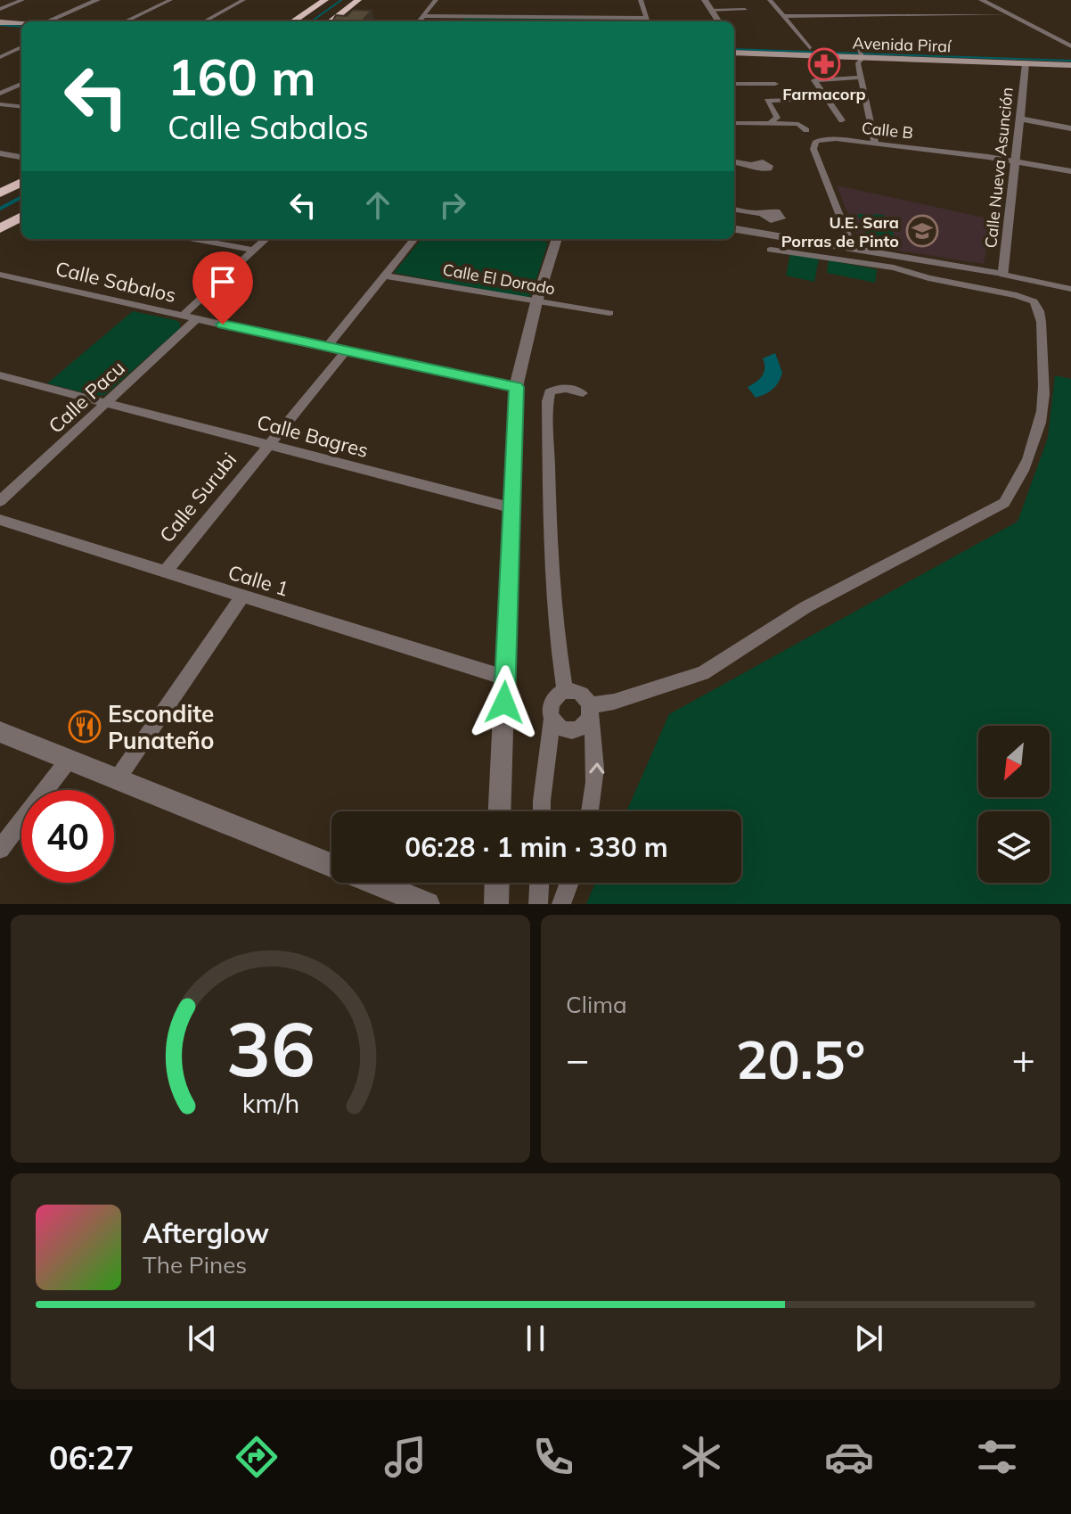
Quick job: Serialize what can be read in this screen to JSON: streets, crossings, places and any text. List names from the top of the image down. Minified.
{"streets":{"main road":["Avenida Piraí"],"street":["Calle B","Calle Nueva Asunción","Calle El Dorado","Calle Sabalos","Calle Pacu","Calle Bagres","Calle Surubi","Calle 1"]},"crossings":[["Avenida Piraí","Calle Nueva Asunción"],["Calle B","Calle Nueva Asunción"],["Calle Sabalos","Calle Pacu"],["Calle Sabalos","Calle Surubi"],["Calle Pacu","Calle Bagres"],["Calle Bagres","Calle Surubi"],["Calle Surubi","Calle 1"]],"places":{"pharmacy":["Farmacorp"],"school or university":["U.E. Sara Porras de Pinto"],"restaurant":["Escondite Punateño"]},"north":"bottom left","page":{"turn":["160 m","Calle Sabalos"],"limit":"40","trip":"06:28 · 1 min · 330 m","tile":"Clima","heat":["−","20.5°","+"],"song":["Afterglow","The Pines"],"tabs":"06:27","gauge":["36","km/h"]}}
